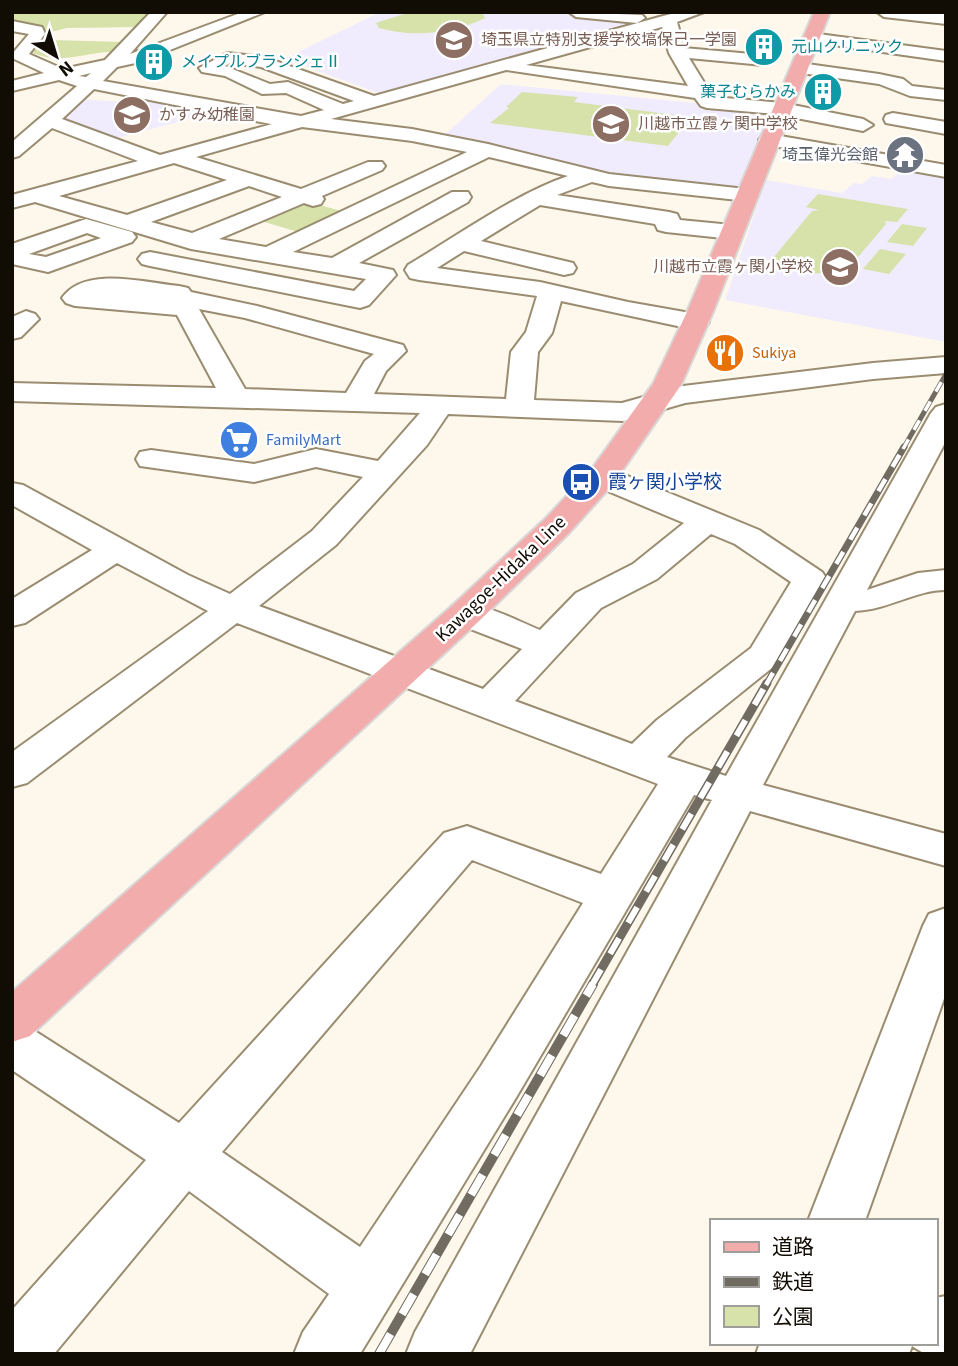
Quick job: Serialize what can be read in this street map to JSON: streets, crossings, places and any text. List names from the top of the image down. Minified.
{"streets":{"main road":["Kawagoe-Hidaka Line"]},"places":{"school or university":["埼玉県立特別支援学校塙保己一学園","かすみ幼稚園","川越市立霞ヶ関中学校","川越市立霞ヶ関小学校"],"building":["元山クリニック","メイプルブランシェⅡ","菓子むらかみ"],"temple":["埼玉偉光会館"],"restaurant":["Sukiya"],"supermarket":["FamilyMart"],"bus stop":["霞ヶ関小学校"]},"legend":["道路","鉄道","公園"],"north":"bottom right"}
